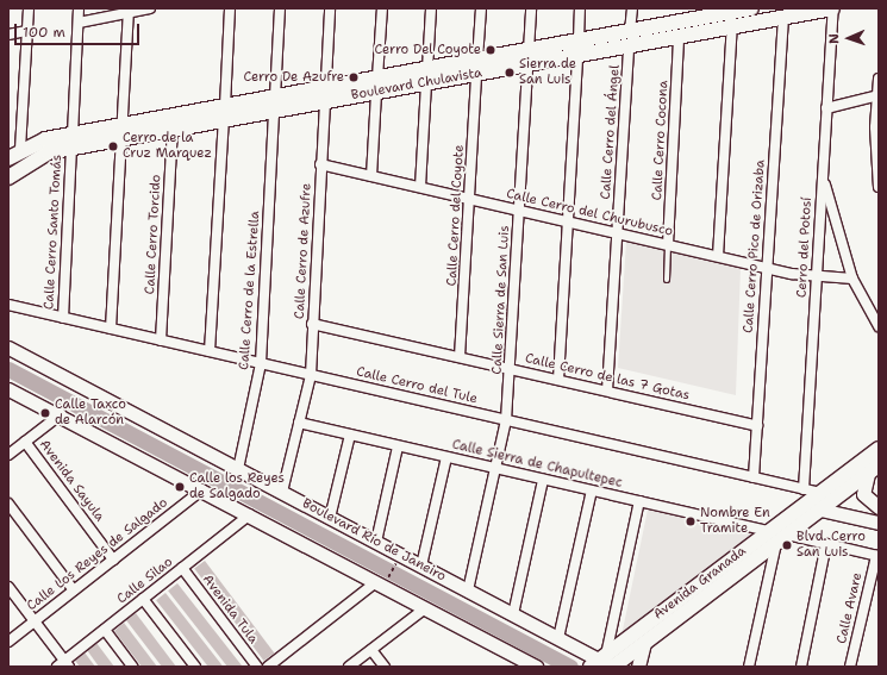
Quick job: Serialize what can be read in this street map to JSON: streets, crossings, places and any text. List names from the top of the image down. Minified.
{"streets":{"main road":["Boulevard Chulavista","Avenida Granada"],"street":["Calle Cerro del Ángel","Calle Cerro Cocona","Calle Cerro del Churubusco","Calle Cerro del Coyote","Calle Cerro Santo Tomás","Calle Cerro Torcido","Calle Cerro Pico de Orizaba","Cerro del Potosí","Calle Cerro de Azufre","Calle Cerro de la Estrella","Calle Sierra de San Luis","Calle Cerro de las 7 Gotas","Calle Cerro del Tule","Calle Sierra de Chapultepec","Avenida Sayula","Boulevard Río de Janeiro","Calle Los Reyes de Salgado","Calle Silao","Calle Avare","Avenida Tula"]},"crossings":[["Boulevard Chulavista","Calle Cerro del Ángel"],["Boulevard Chulavista","Calle Cerro Cocona"],["Boulevard Chulavista","Calle Cerro del Coyote"],["Boulevard Chulavista","Calle Cerro Santo Tomás"],["Boulevard Chulavista","Calle Cerro Torcido"],["Boulevard Chulavista","Calle Cerro Pico de Orizaba"],["Boulevard Chulavista","Cerro del Potosí"],["Boulevard Chulavista","Calle Cerro de Azufre"],["Boulevard Chulavista","Calle Cerro de la Estrella"],["Boulevard Chulavista","Calle Sierra de San Luis"],["Calle Cerro del Ángel","Calle Cerro del Churubusco"],["Calle Cerro del Ángel","Calle Cerro de las 7 Gotas"],["Calle Cerro Cocona","Calle Cerro del Churubusco"],["Calle Cerro del Churubusco","Calle Cerro del Coyote"],["Calle Cerro del Churubusco","Calle Cerro Pico de Orizaba"],["Calle Cerro del Churubusco","Cerro del Potosí"],["Calle Cerro del Churubusco","Calle Cerro de Azufre"],["Calle Cerro del Churubusco","Calle Sierra de San Luis"],["Calle Cerro del Coyote","Calle Cerro de las 7 Gotas"],["Calle Cerro Santo Tomás","Calle Cerro del Tule"],["Calle Cerro Torcido","Calle Cerro del Tule"],["Calle Cerro Pico de Orizaba","Calle Cerro de las 7 Gotas"],["Calle Cerro Pico de Orizaba","Calle Cerro del Tule"],["Cerro del Potosí","Calle Cerro del Tule"],["Calle Cerro de Azufre","Calle Cerro de las 7 Gotas"],["Calle Cerro de Azufre","Calle Cerro del Tule"],["Calle Cerro de Azufre","Calle Sierra de Chapultepec"],["Calle Cerro de Azufre","Boulevard Río de Janeiro"],["Calle Cerro de la Estrella","Calle Cerro del Tule"],["Calle Cerro de la Estrella","Boulevard Río de Janeiro"],["Calle Sierra de San Luis","Calle Cerro de las 7 Gotas"],["Calle Sierra de San Luis","Calle Cerro del Tule"],["Calle Sierra de San Luis","Calle Sierra de Chapultepec"],["Calle Sierra de San Luis","Boulevard Río de Janeiro"],["Calle Cerro del Tule","Avenida Granada"],["Calle Sierra de Chapultepec","Avenida Granada"],["Calle Sierra de Chapultepec","Calle Avare"],["Avenida Sayula","Calle Los Reyes de Salgado"],["Boulevard Río de Janeiro","Avenida Granada"],["Calle Silao","Avenida Tula"]],"places":["Cerro Del Coyote","Sierra de San Luis","Cerro De Azufre","Cerro de la Cruz Marquez","Calle Taxco de Alarcón","Calle los Reyes de Salgado","Nombre En Tramite","Blvd. Cerro San Luis"],"scale_bar":"100 m","north":"left"}
